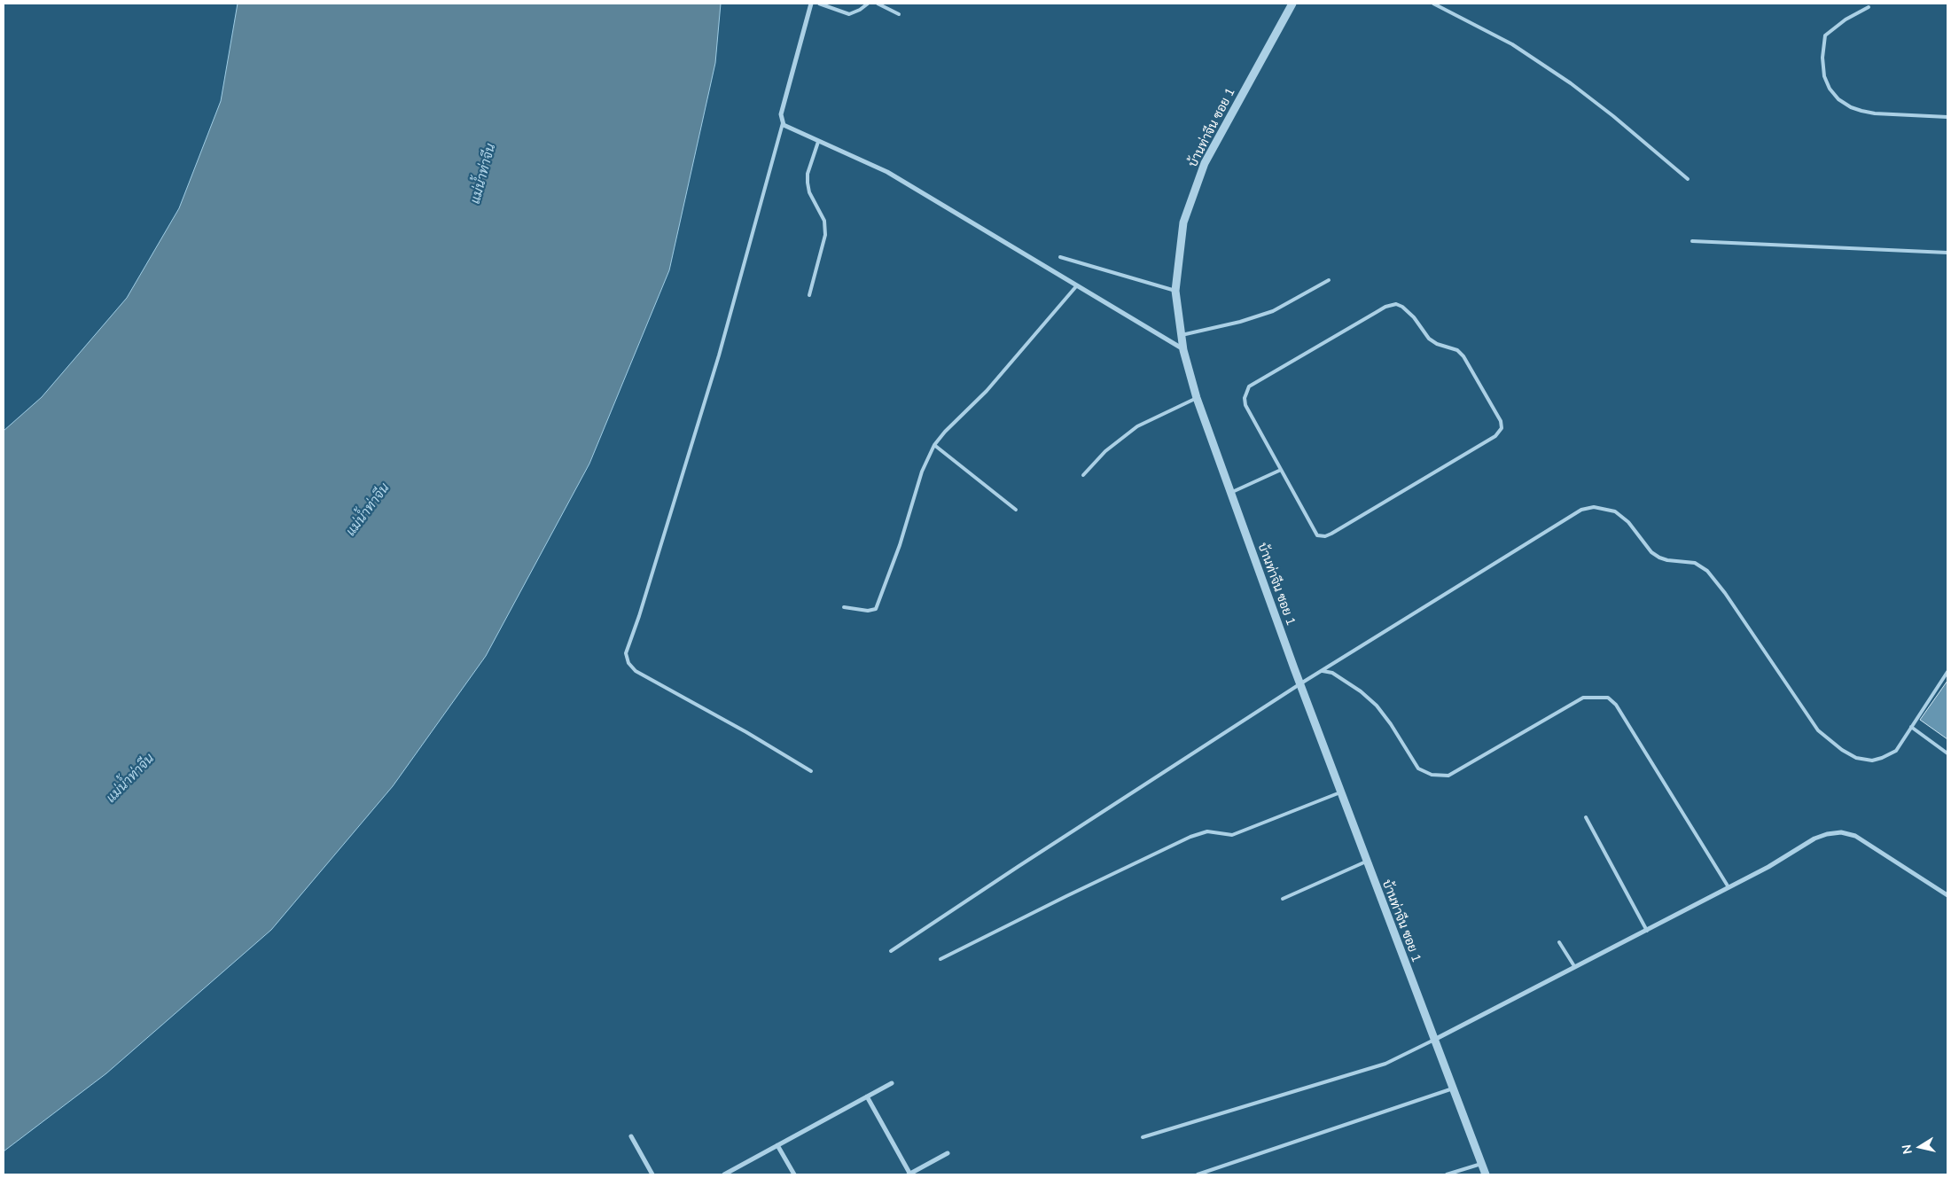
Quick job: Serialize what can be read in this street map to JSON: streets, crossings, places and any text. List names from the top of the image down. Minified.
{"streets":{"street":["บ้านท่าจีน ซอย 1"]},"water":["แม่น้ำท่าจีน"],"north":"left"}
